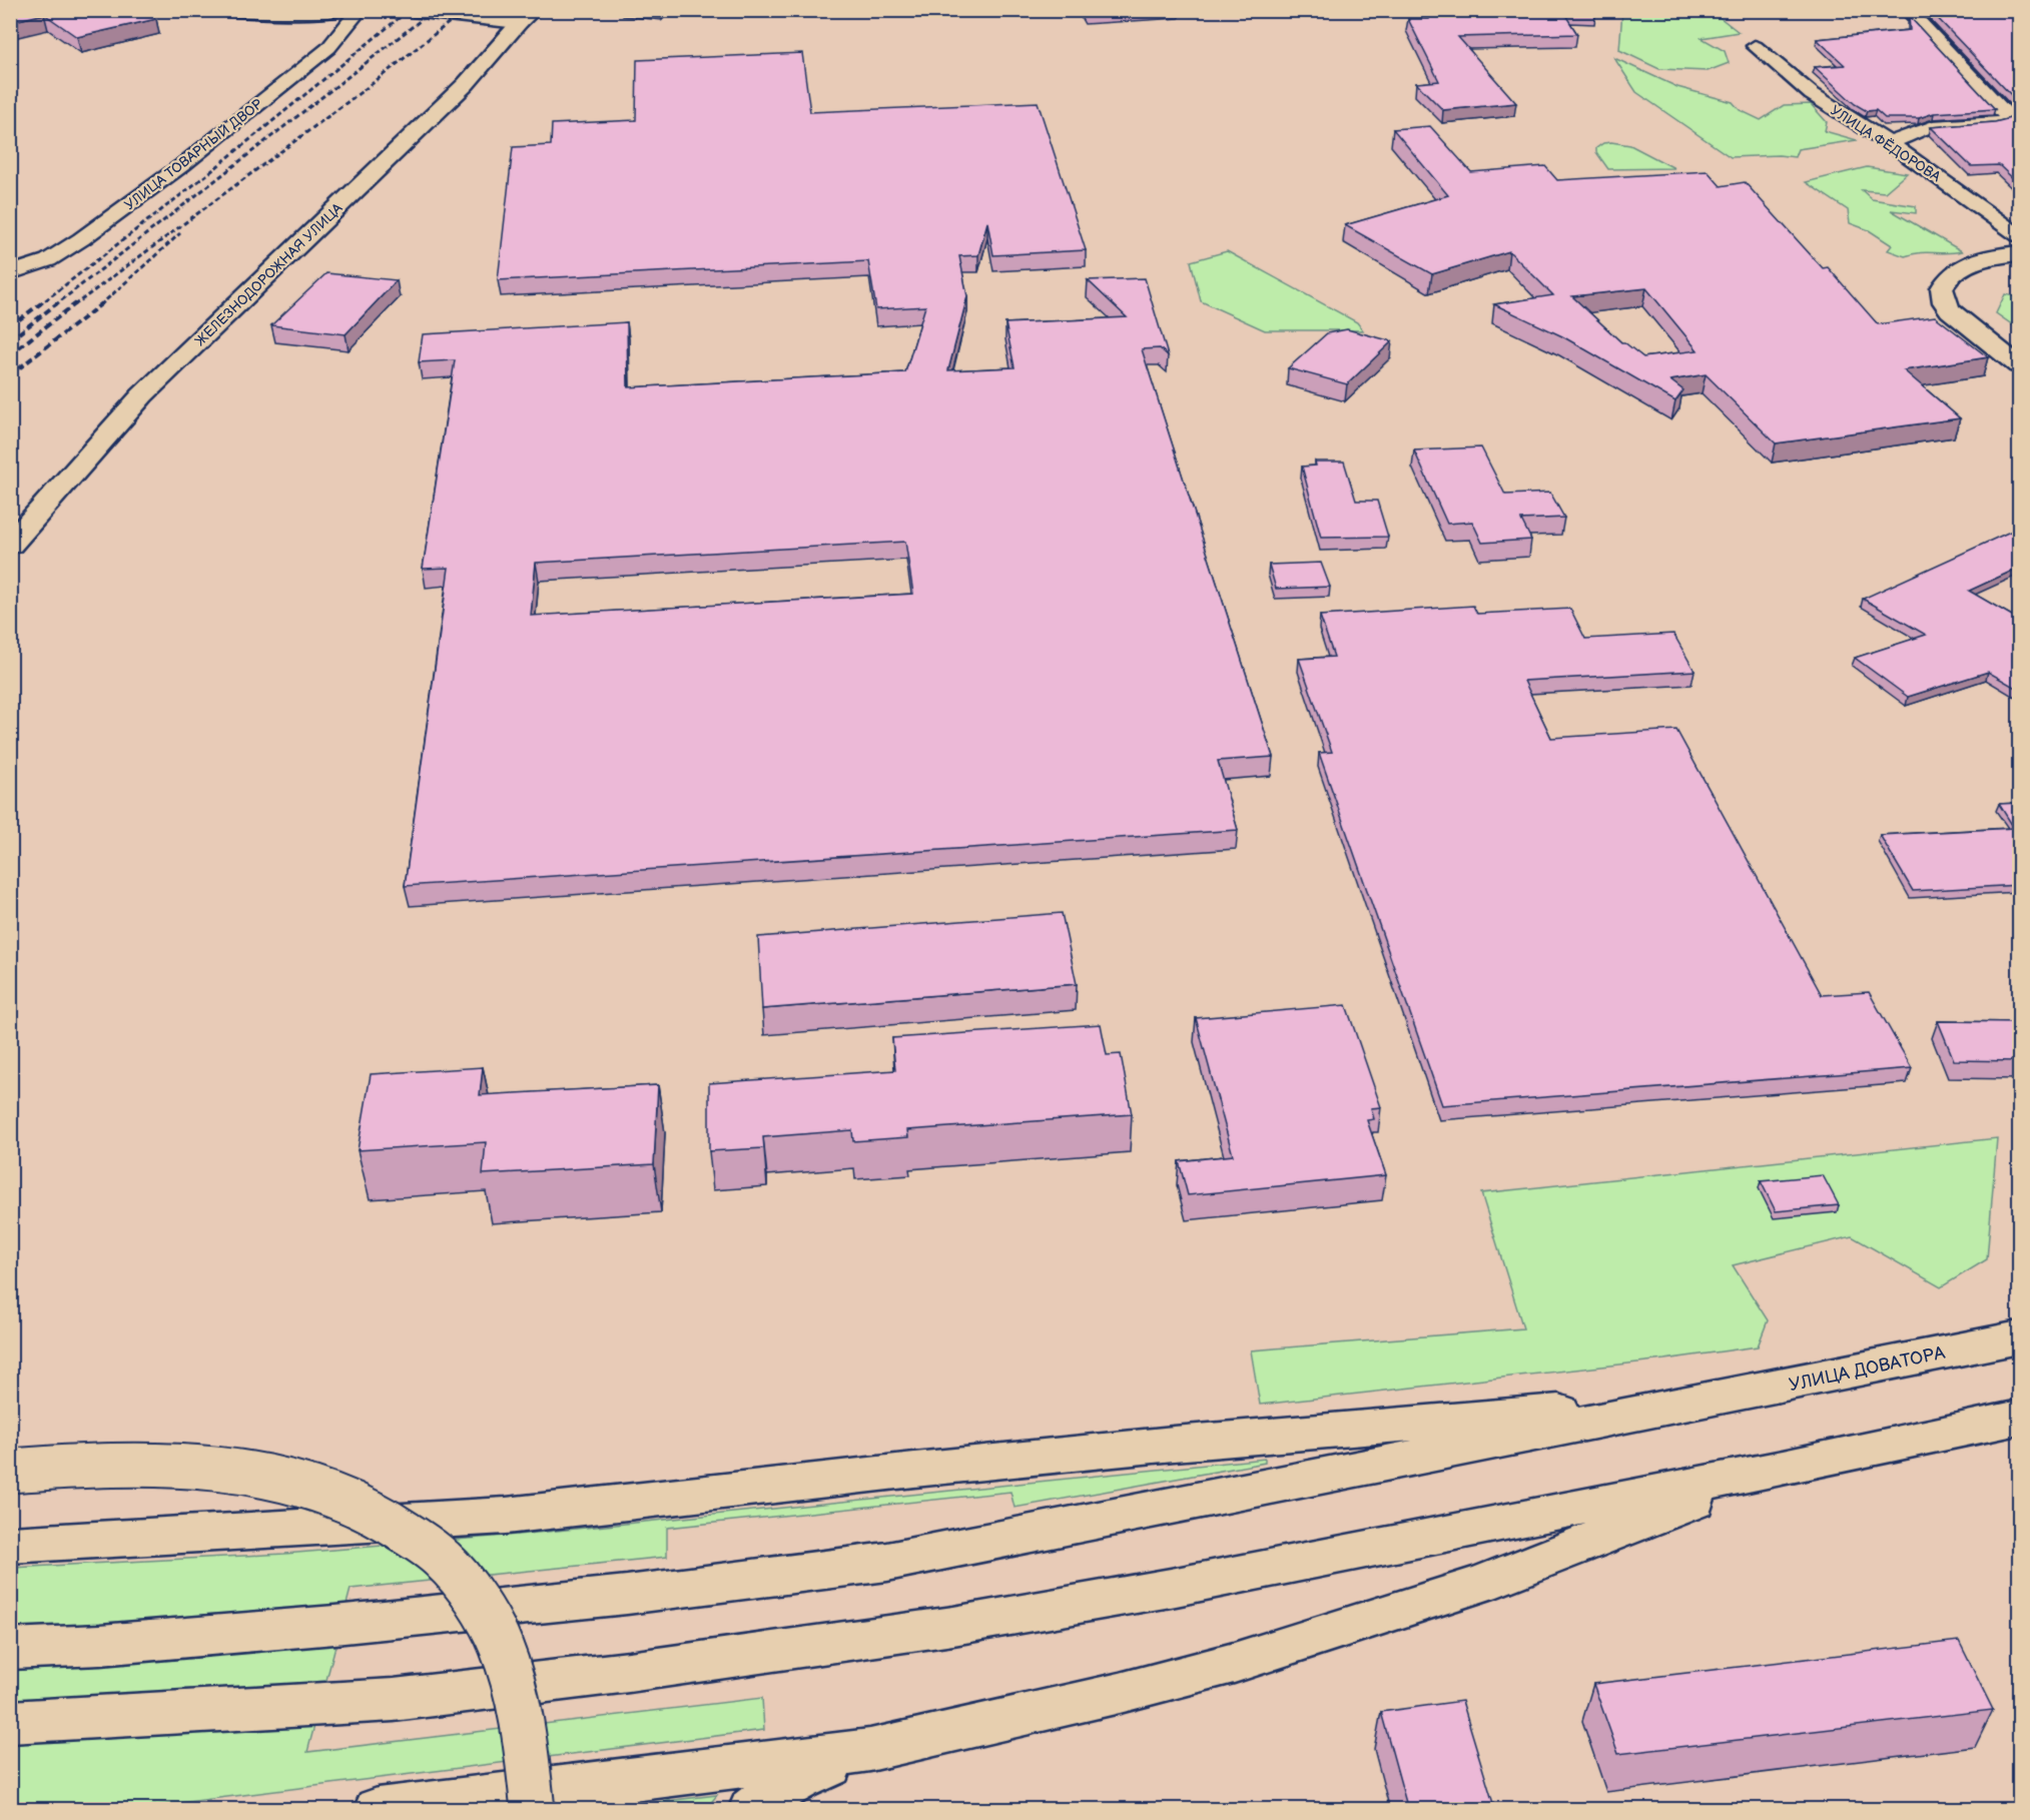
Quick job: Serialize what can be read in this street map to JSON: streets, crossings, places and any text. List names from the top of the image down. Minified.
{"streets":{"main road":["ЖЕЛЕЗНОДОРОЖНАЯ УЛИЦА","УЛИЦА ДОВАТОРА"],"street":["УЛИЦА ФЁДОРОВА","УЛИЦА ТОВАРНЫЙ ДВОР"]}}
